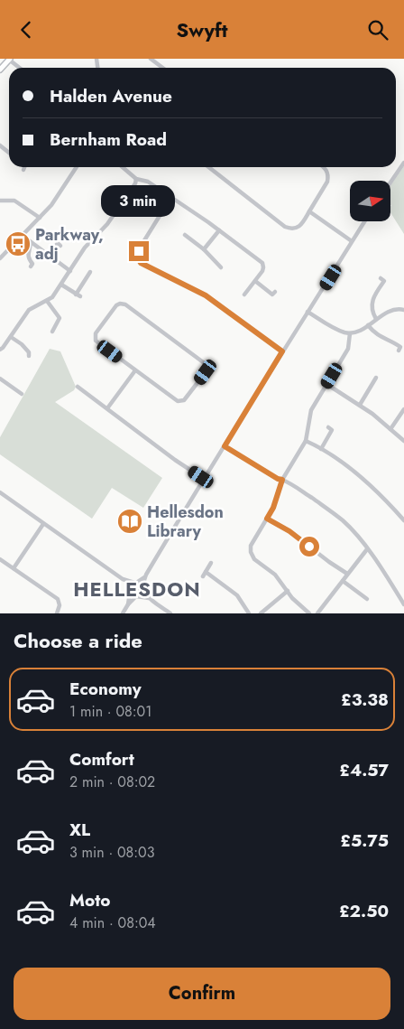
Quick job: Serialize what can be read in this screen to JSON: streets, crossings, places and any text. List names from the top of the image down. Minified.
{"districts":["HELLESDON"],"places":{"bus stop":["Parkway, adj"],"library":["Hellesdon Library"]},"north":"right","page":{"header":"Swyft","banner":["Halden Avenue","Bernham Road"],"bubble":"3 min","heading":"Choose a ride","list":[{"name":"Economy","note":"1 min · 08:01","value":"£3.38"},{"name":"Comfort","note":"2 min · 08:02","value":"£4.57"},{"name":"XL","note":"3 min · 08:03","value":"£5.75"},{"name":"Moto","note":"4 min · 08:04","value":"£2.50"}],"buttons":"Confirm"}}
